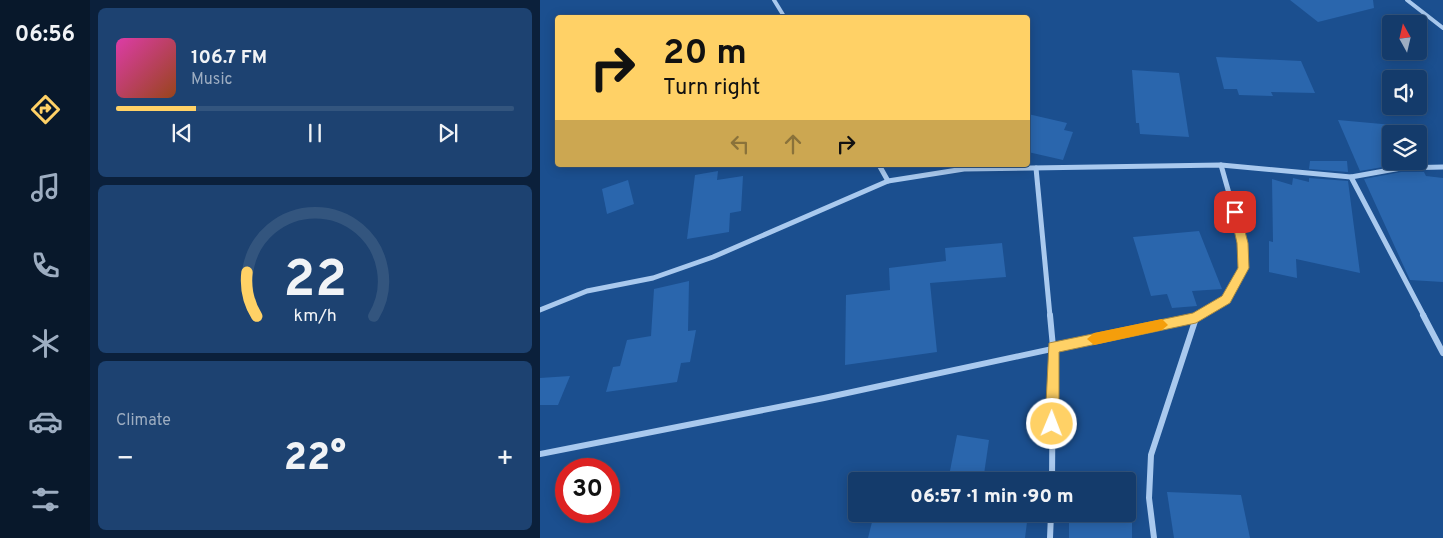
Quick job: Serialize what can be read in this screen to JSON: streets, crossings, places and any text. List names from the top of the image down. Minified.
{"north":"top","page":{"tabs":"06:56","turn":["20 m","Turn right"],"song":["106.7 FM","Music"],"tile":"Climate","heat":["−","22°","+"],"limit":"30","trip":"06:57 · 1 min · 90 m","gauge":["22","km/h"]}}
